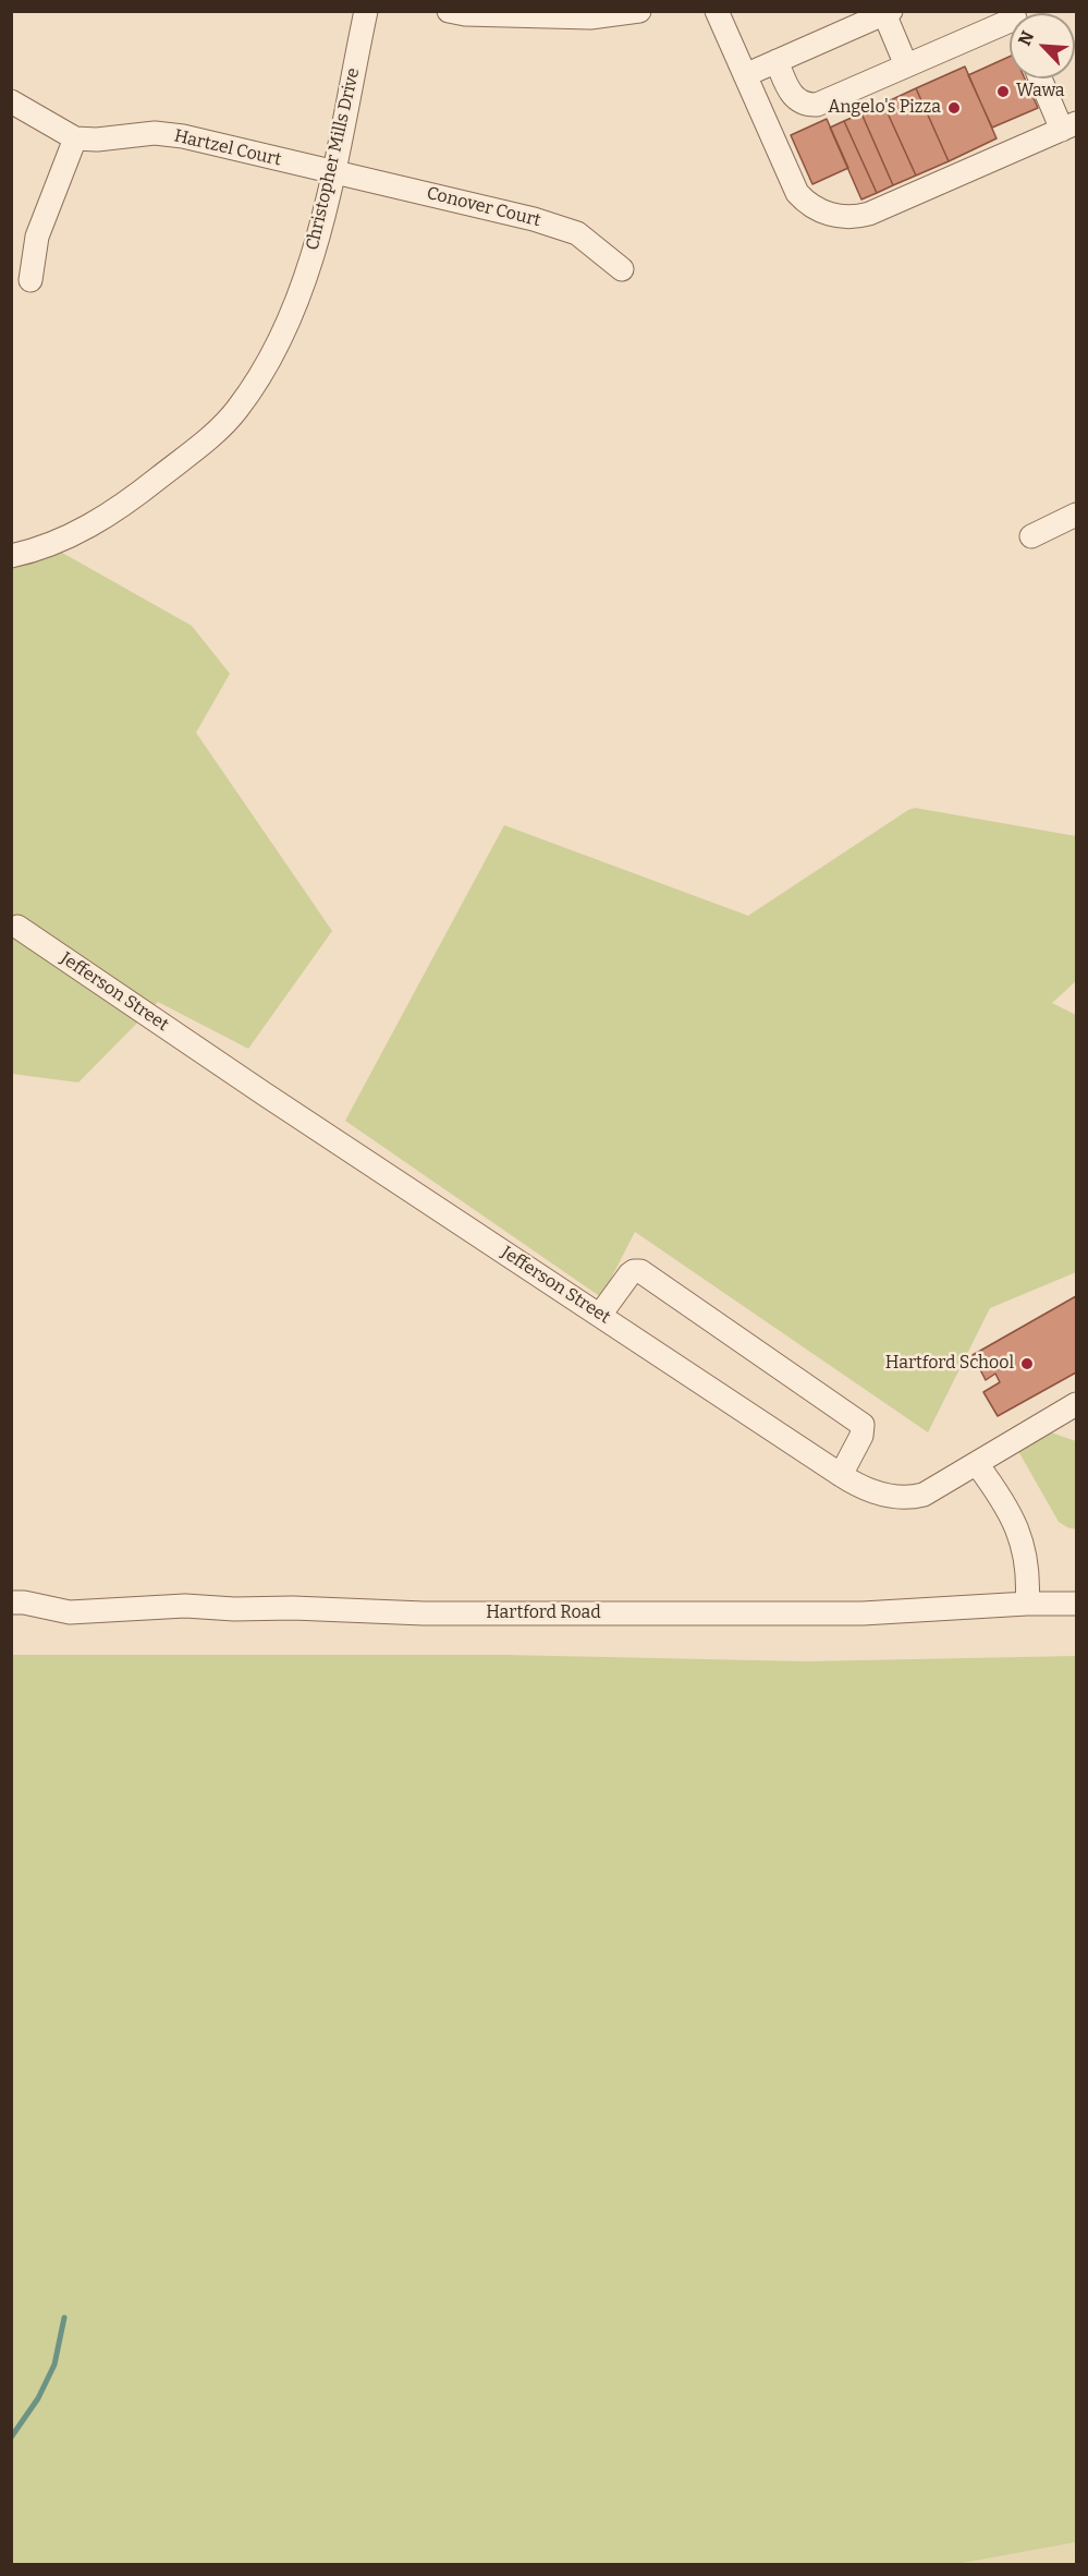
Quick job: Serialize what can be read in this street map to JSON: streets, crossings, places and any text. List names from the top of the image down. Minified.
{"streets":{"street":["Hartzel Court","Christopher Mills Drive","Conover Court","Jefferson Street","Hartford Road"]},"crossings":[["Hartzel Court","Christopher Mills Drive"],["Hartzel Court","Conover Court"],["Christopher Mills Drive","Conover Court"]],"places":["Wawa","Angelo's Pizza","Hartford School"],"north":"top left"}
